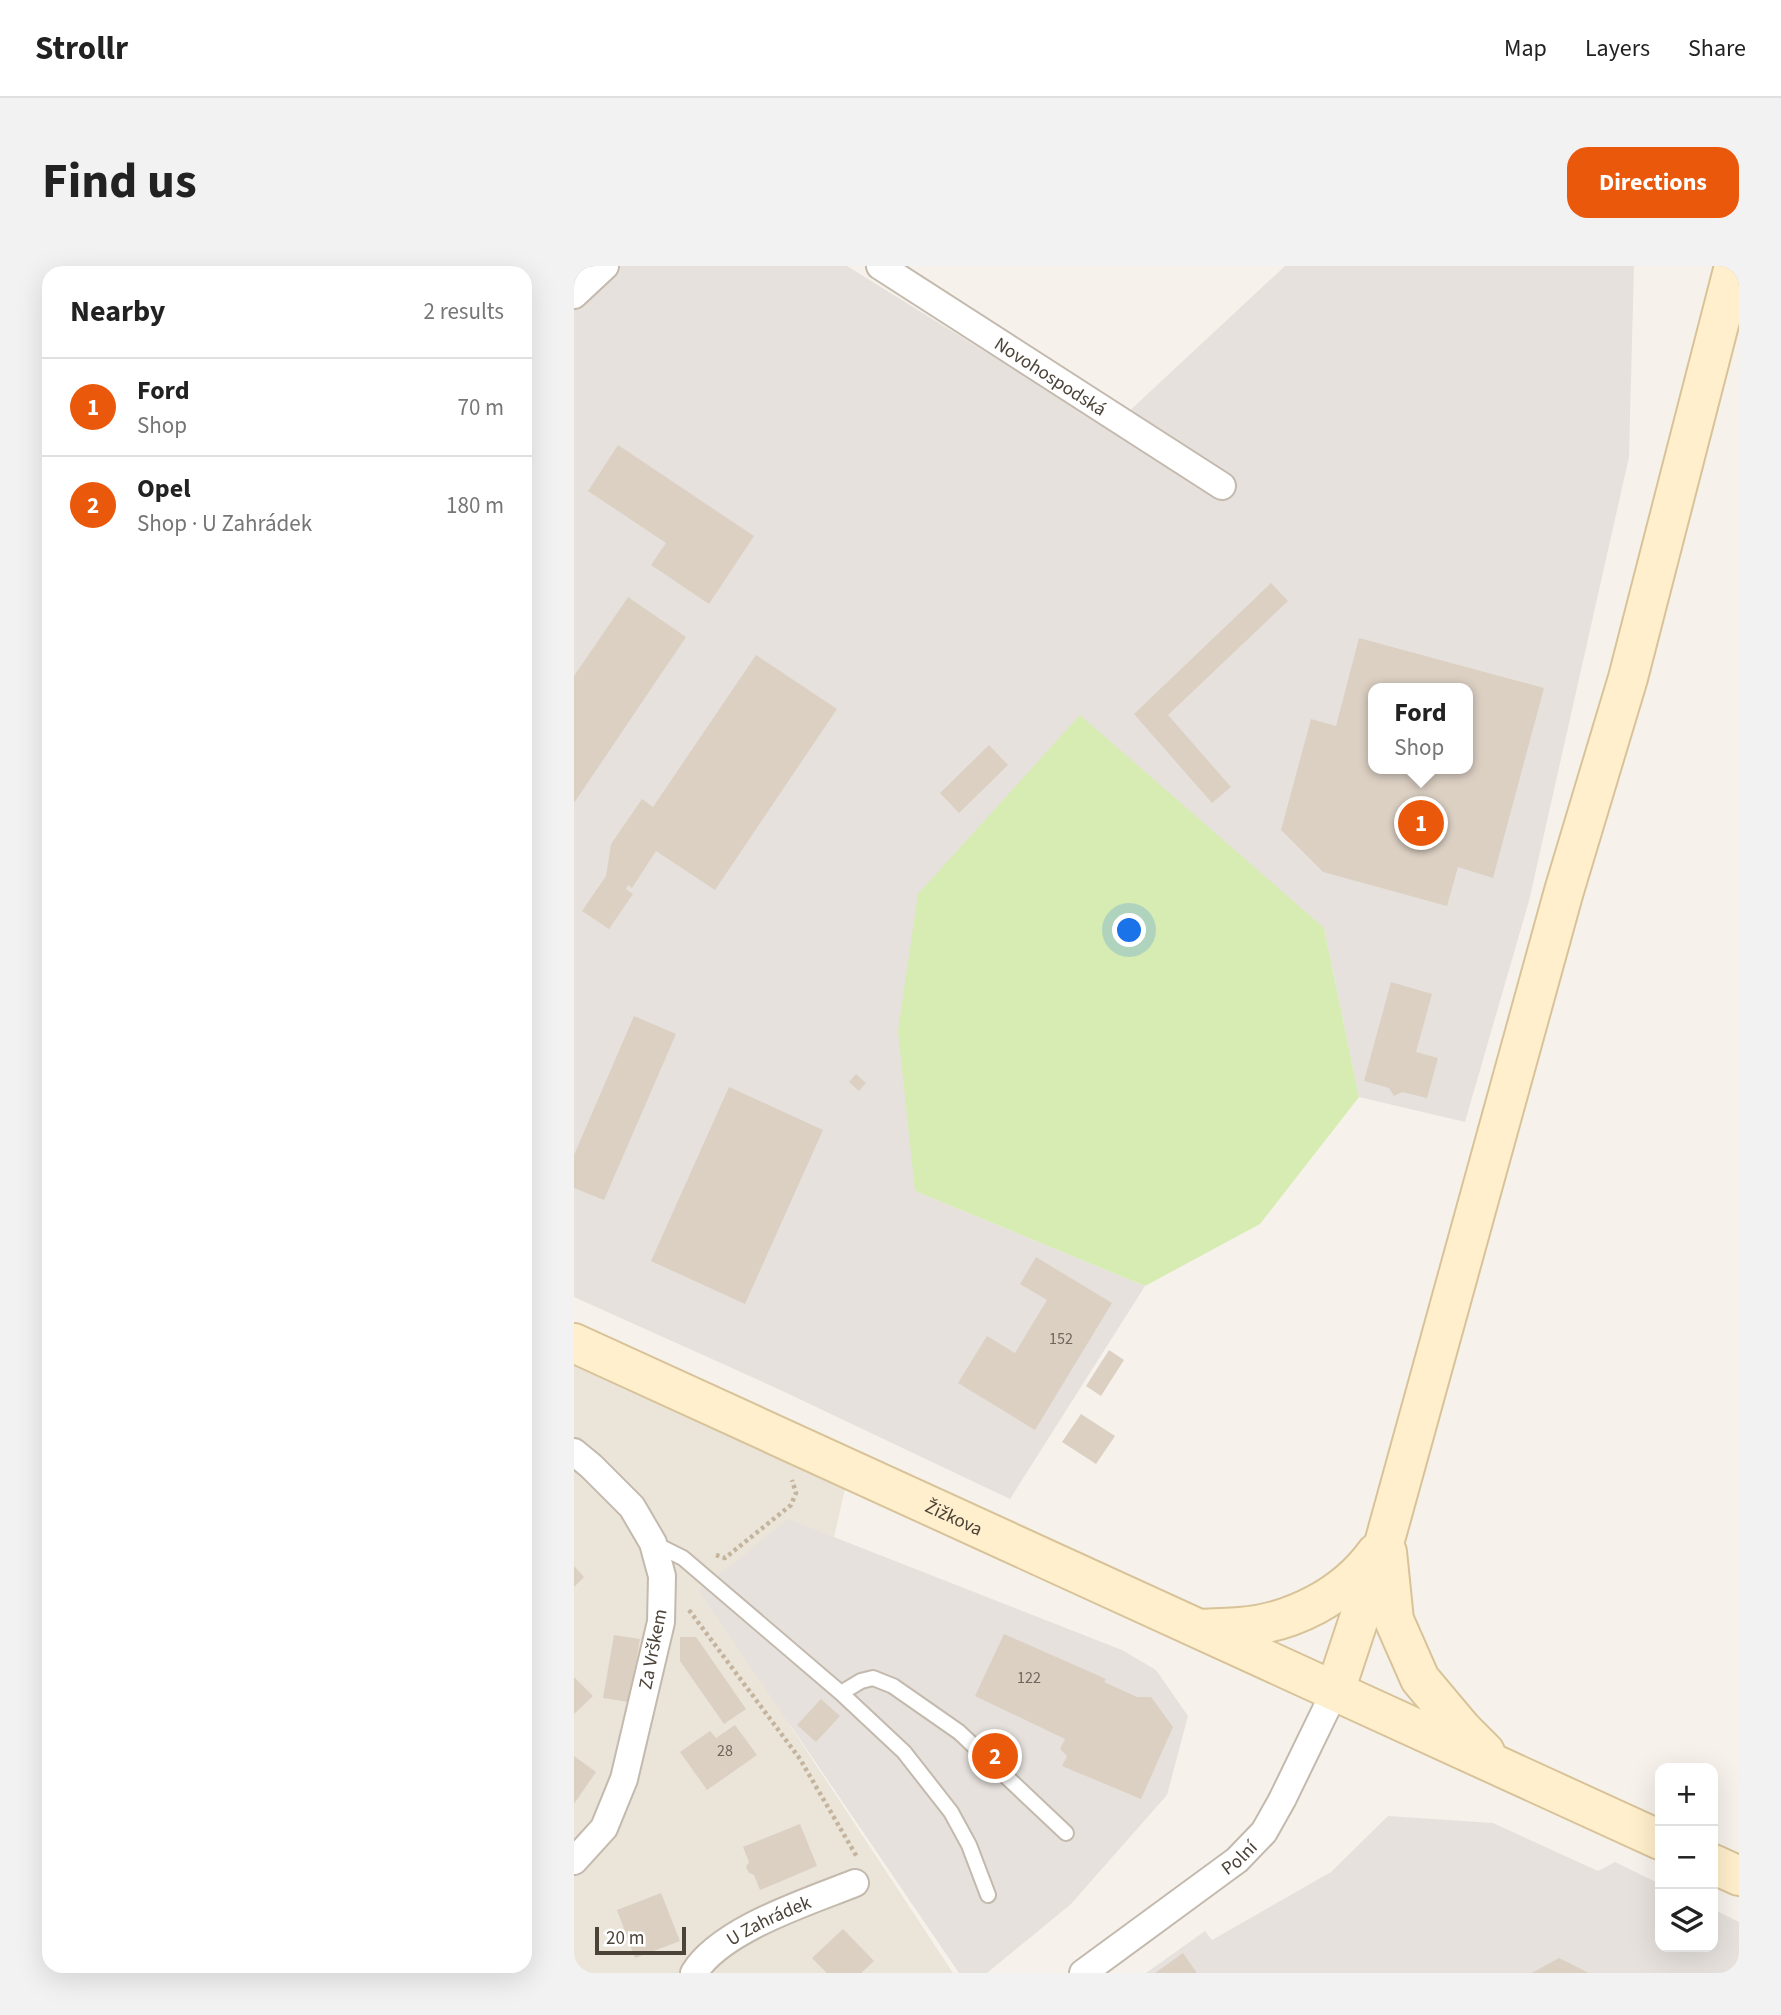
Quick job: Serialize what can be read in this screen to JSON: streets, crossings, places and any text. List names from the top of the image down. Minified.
{"streets":{"main road":["Žižkova"],"street":["Novohospodská","Za Vrškem","Polní","U Zahrádek"]},"crossings":[["Žižkova","Polní"]],"house_numbers":["152","122","28"],"scale_bar":"20 m","page":{"header":"Strollr","nav":["Map","Layers","Share"],"title":"Find us","buttons":"Directions","heading":["Nearby","2 results"],"list":[{"mark":"1","name":"Ford","note":"Shop","value":"70 m"},{"mark":"2","name":"Opel","note":"Shop · U Zahrádek","value":"180 m"}],"popup":["Ford","Shop"],"pins":["1","2"],"map_buttons":["+","−"],"scale":"20 m"}}
